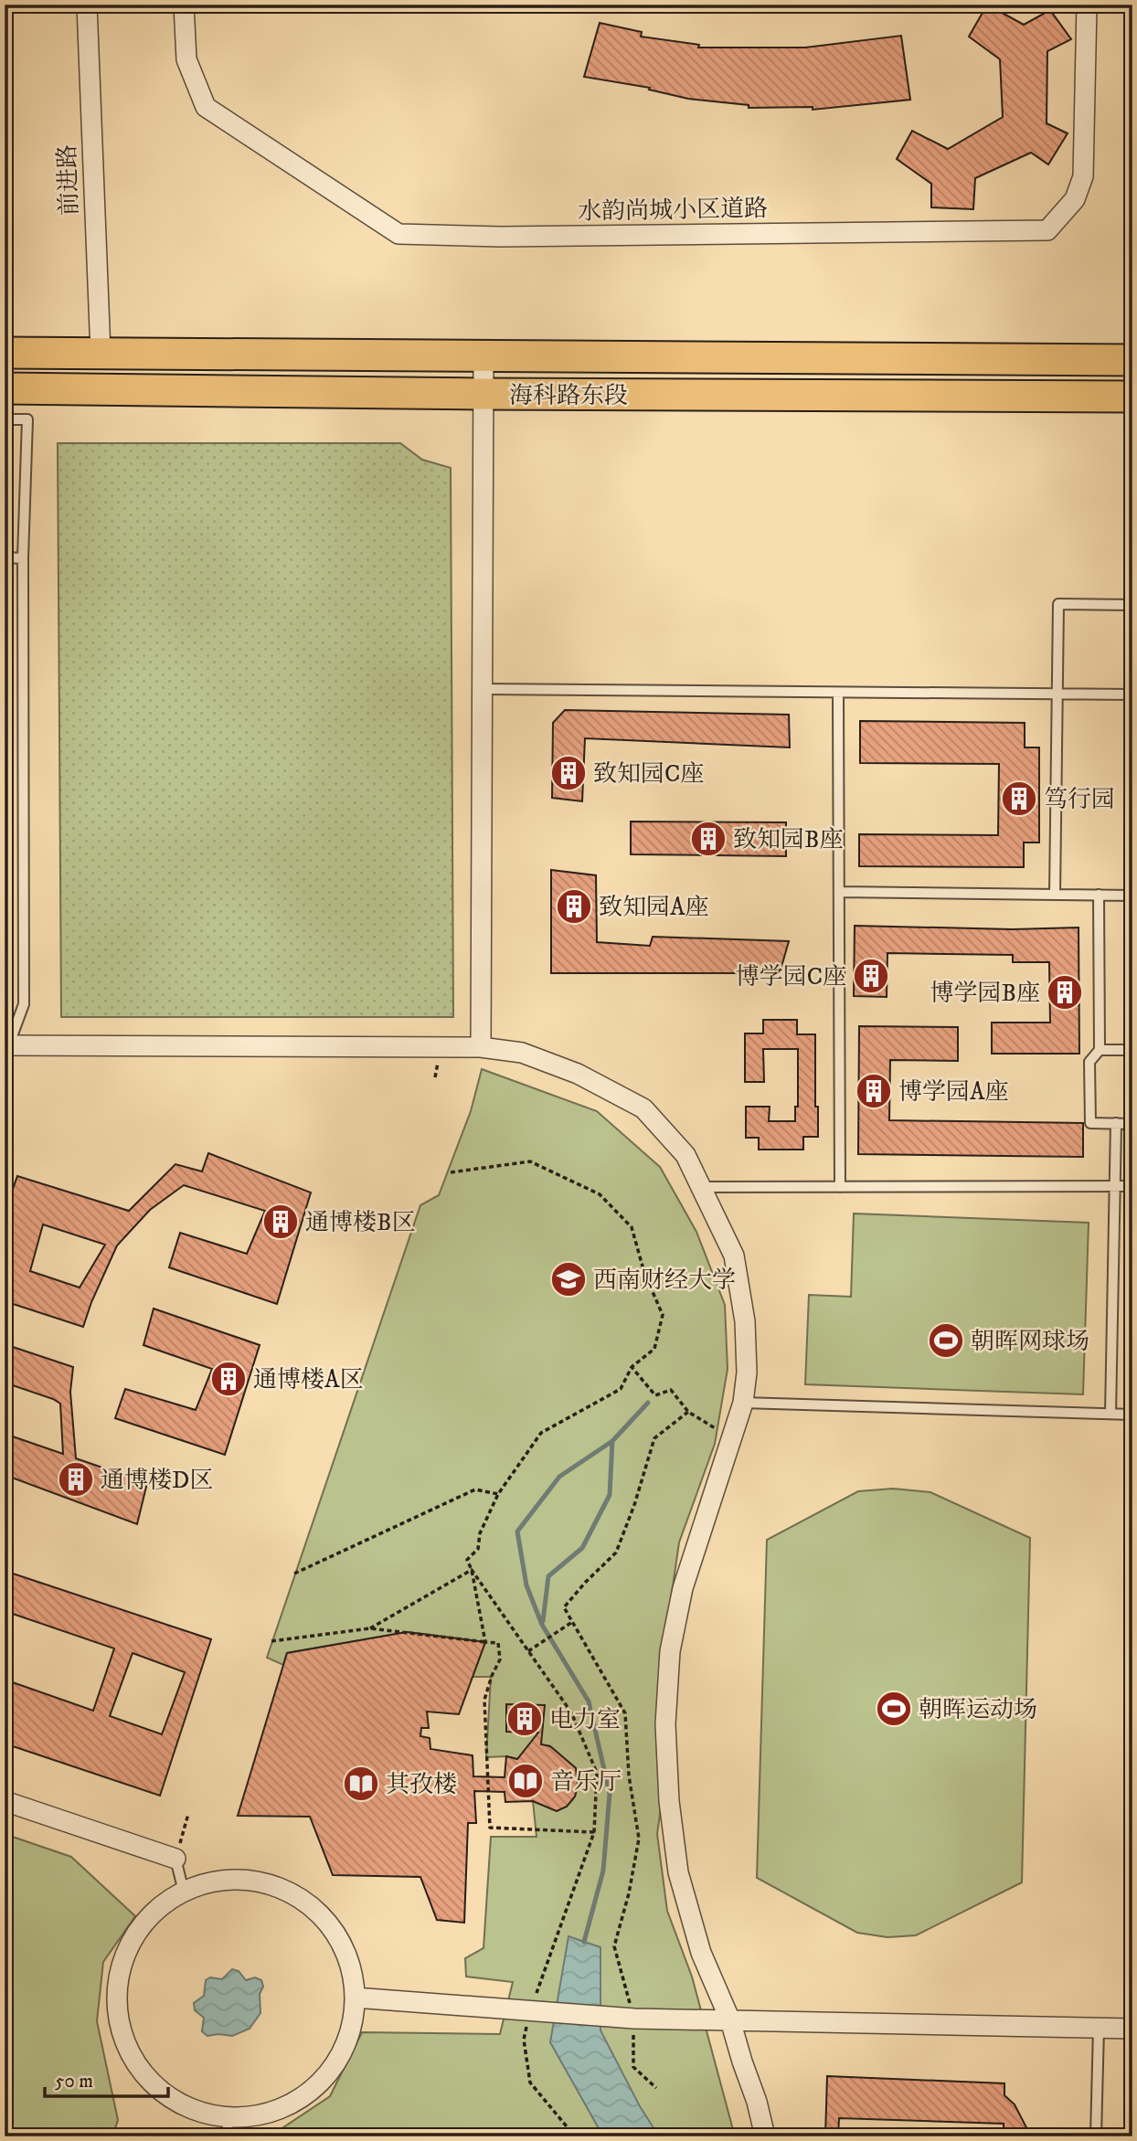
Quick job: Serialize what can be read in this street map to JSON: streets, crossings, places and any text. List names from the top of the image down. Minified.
{"streets":{"main road":["海科路东段"],"street":["前进路","水韵尚城小区道路"]},"crossings":[["前进路","海科路东段"]],"places":{"building":["致知园C座","笃行园","致知园B座","致知园A座","博学园C座","博学园B座","博学园A座","通博楼B区","通博楼A区","通博楼D区","电力室"],"school or university":["西南财经大学"],"sports":["朝晖网球场","朝晖运动场"],"library":["音乐厅","其孜楼"]},"scale_bar":"50 m"}
